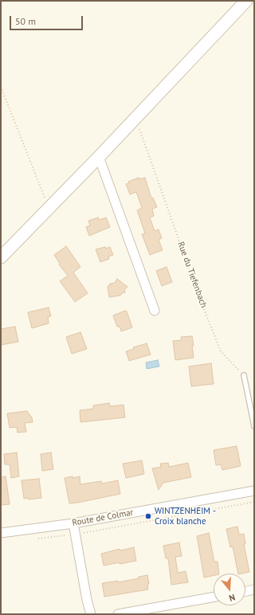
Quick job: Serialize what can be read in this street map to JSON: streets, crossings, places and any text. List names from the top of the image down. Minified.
{"streets":{"street":["Route de Colmar"],"path":["Rue du Tiefenbach"]},"places":["WINTZENHEIM - Croix blanche"],"scale_bar":"50 m","north":"bottom"}
